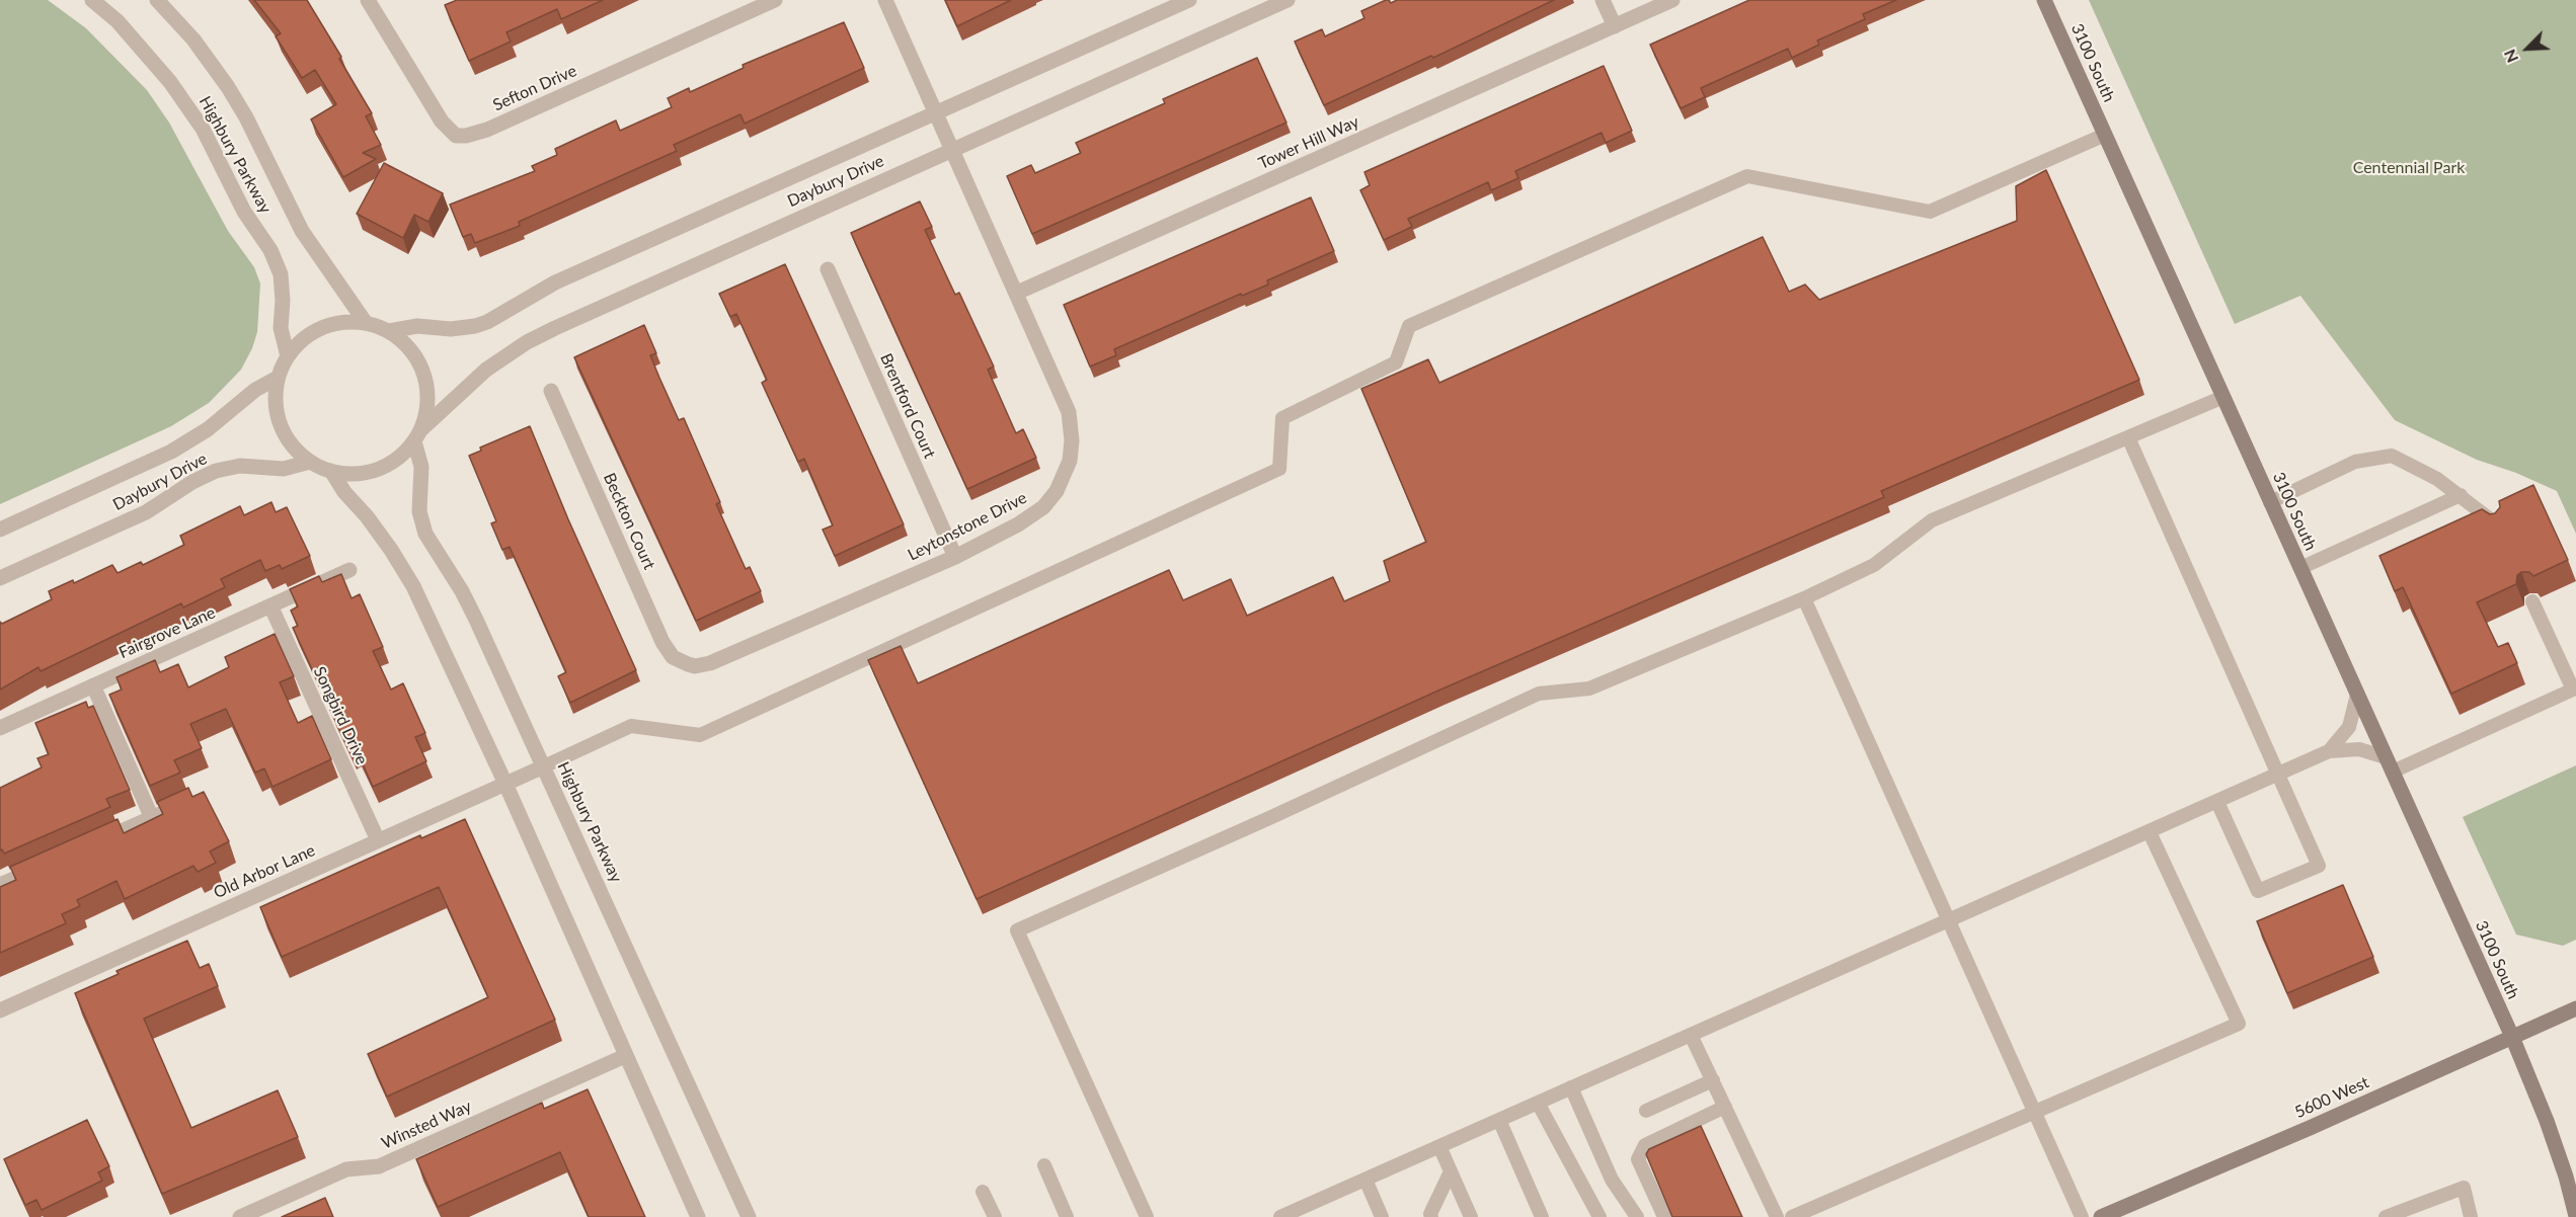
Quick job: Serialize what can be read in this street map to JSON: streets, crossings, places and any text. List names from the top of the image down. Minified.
{"streets":{"main road":["3100 South","5600 West"],"street":["Sefton Drive","Tower Hill Way","Highbury Parkway","Daybury Drive","Brentford Court","Beckton Court","Leytonstone Drive","Fairgrove Lane","Songbird Drive","Old Arbor Lane","Winsted Way"]},"crossings":[["3100 South","5600 West"],["Tower Hill Way","Leytonstone Drive"],["Highbury Parkway","Daybury Drive"],["Highbury Parkway","Old Arbor Lane"],["Daybury Drive","Leytonstone Drive"],["Brentford Court","Leytonstone Drive"],["Beckton Court","Leytonstone Drive"],["Fairgrove Lane","Songbird Drive"],["Songbird Drive","Old Arbor Lane"]],"parks":["Centennial Park"],"north":"bottom left"}
